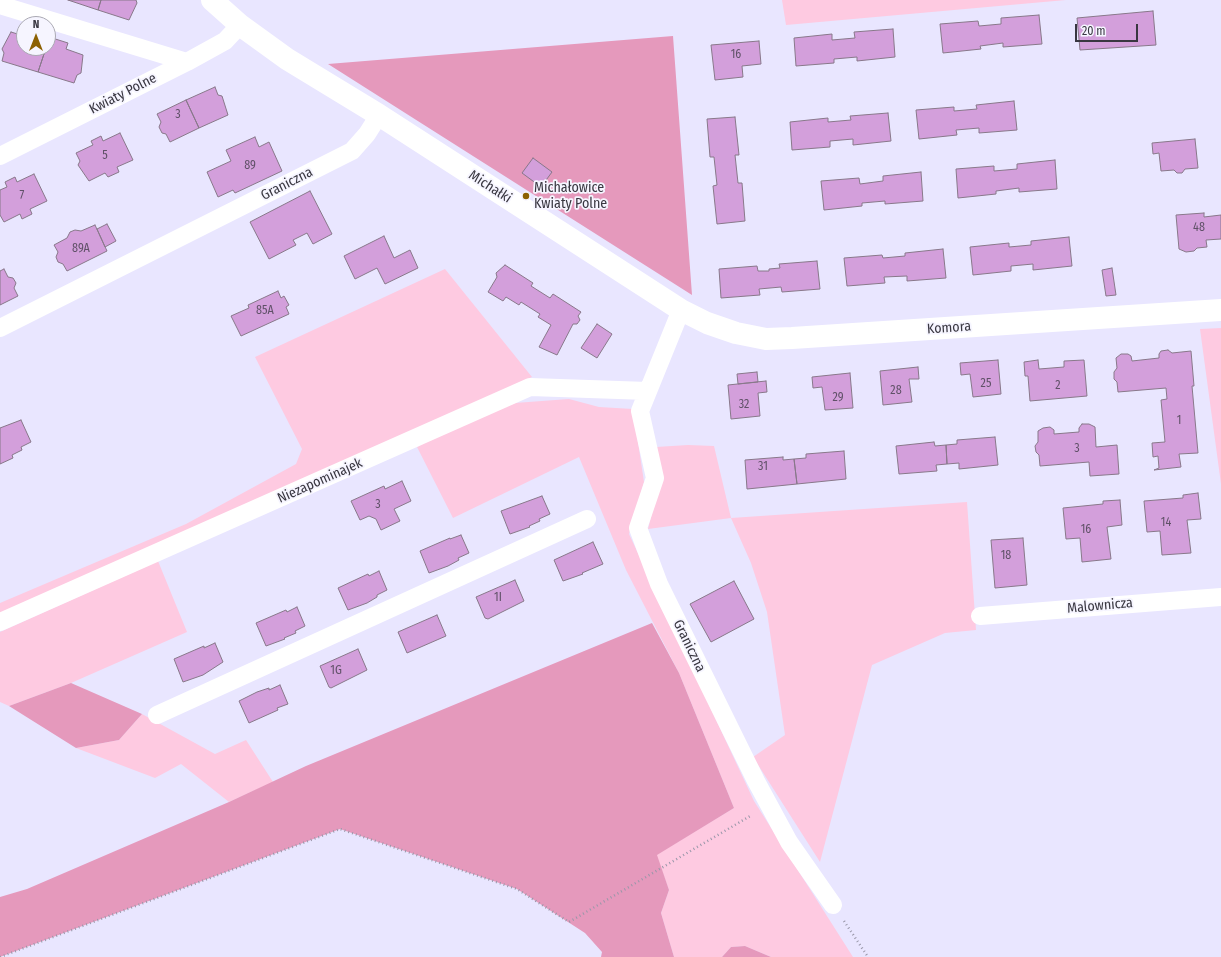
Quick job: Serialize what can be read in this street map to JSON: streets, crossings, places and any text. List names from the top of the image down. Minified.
{"streets":{"street":["Kwiaty Polne","Graniczna","Michałki","Komora","Niezapominajek","Malownicza"]},"crossings":[["Graniczna","Michałki"],["Graniczna","Komora"],["Graniczna","Niezapominajek"],["Michałki","Komora"]],"places":["Michałowice Kwiaty Polne"],"house_numbers":["16","3","5","89","7","48","89A","85A","25","2","28","29","32","1","3","31","3","14","16","18","1I","1G"],"scale_bar":"20 m","north":"top"}
